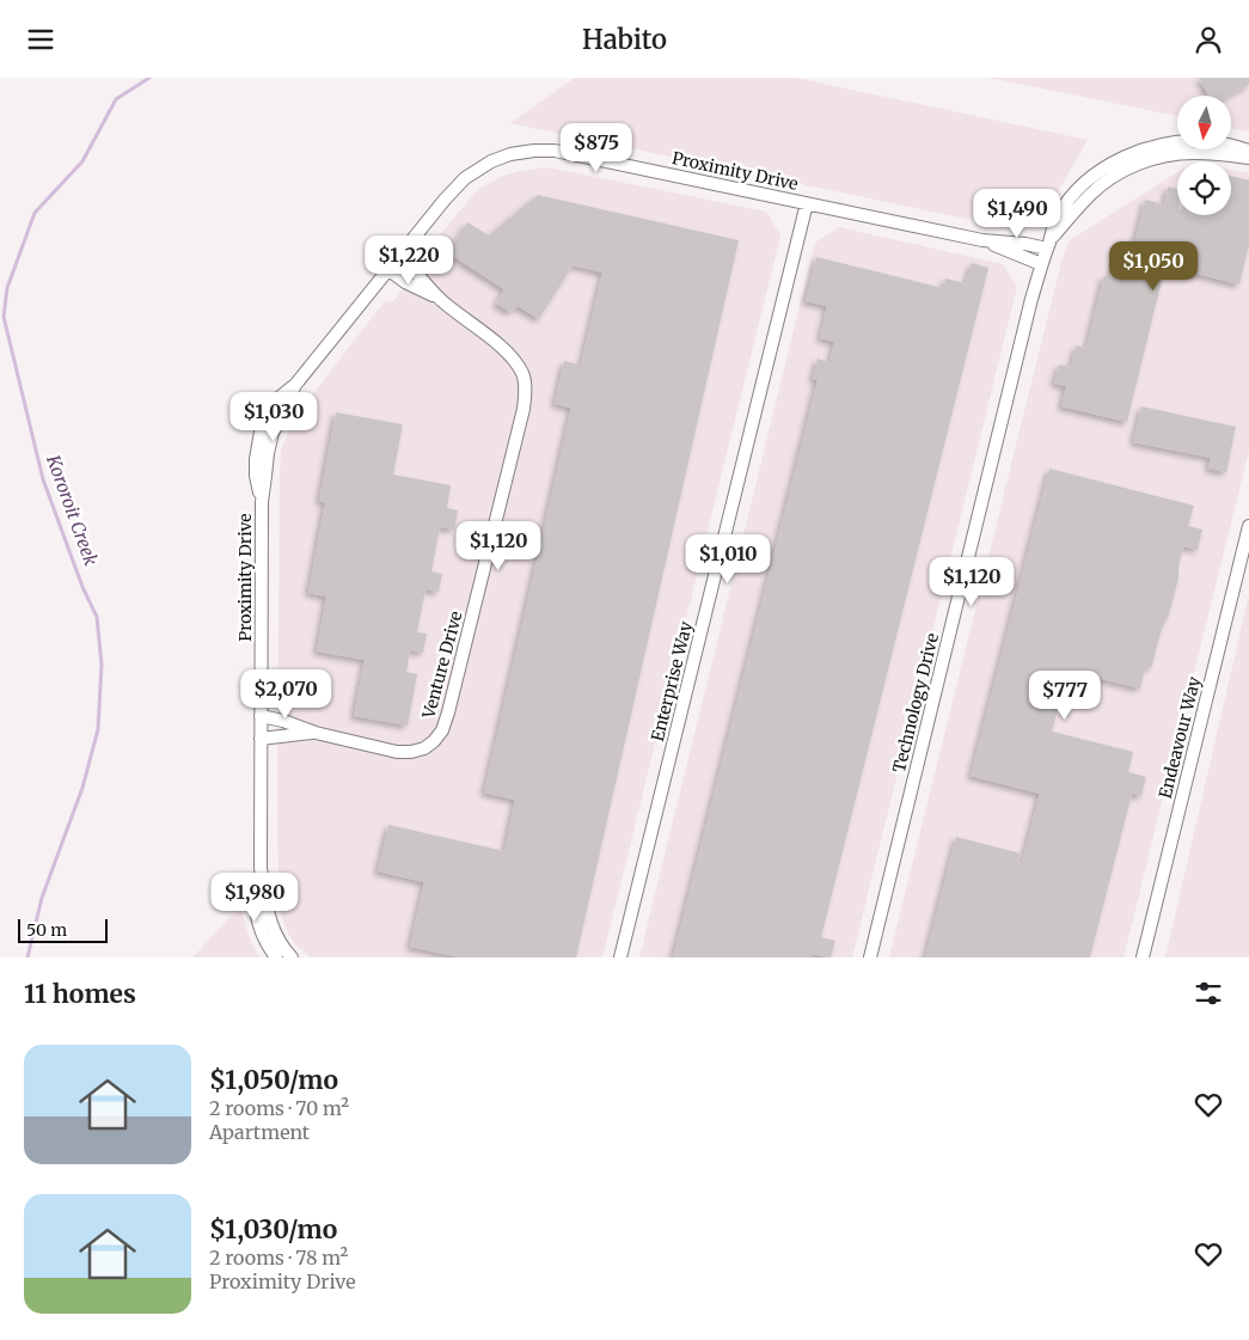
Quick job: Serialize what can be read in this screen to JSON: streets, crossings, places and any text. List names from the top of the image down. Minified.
{"streets":{"street":["Proximity Drive","Venture Drive","Enterprise Way","Technology Drive","Endeavour Way"]},"crossings":[["Proximity Drive","Venture Drive"],["Proximity Drive","Enterprise Way"],["Proximity Drive","Technology Drive"]],"water":["Kororoit Creek"],"scale_bar":"50 m","north":"bottom","page":{"header":"Habito","price":["$875","$1,490","$1,220","$1,050","$1,030","$1,120","$1,010","$1,120","$2,070","$777","$1,980"],"scale":"50 m","heading":"11 homes","list":[{"name":"$1,050/mo","note":"2 rooms · 70 m² · Apartment"},{"name":"$1,030/mo","note":"2 rooms · 78 m² · Proximity Drive"}]}}
